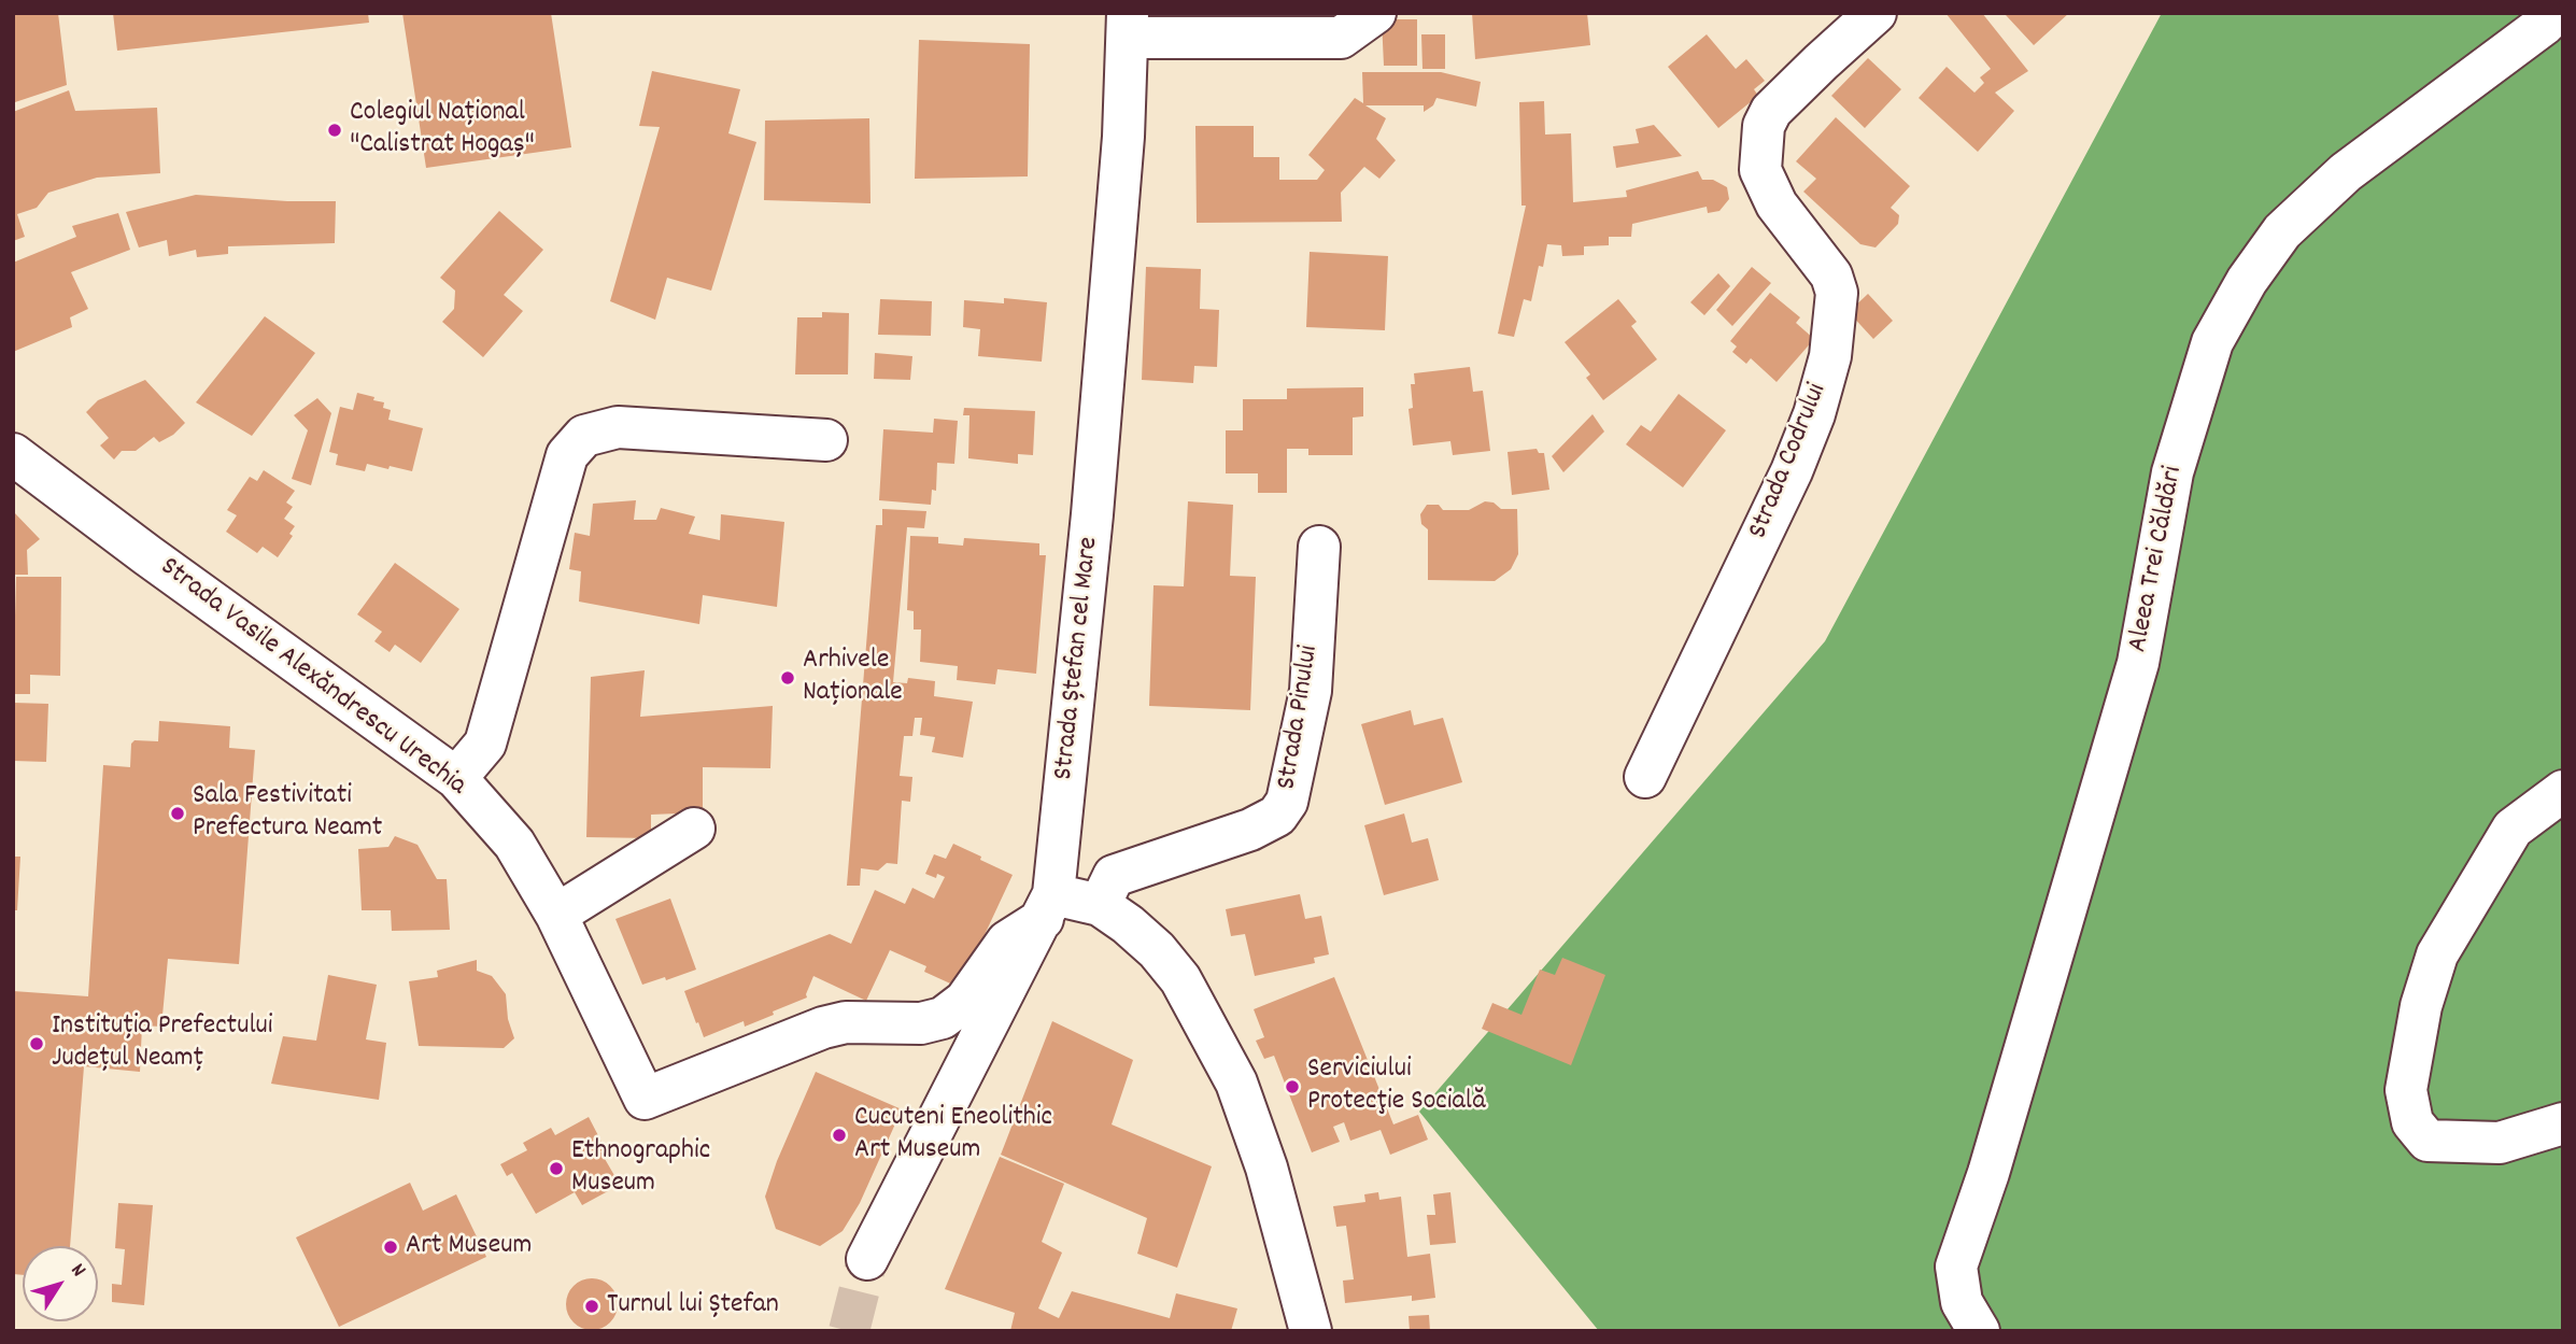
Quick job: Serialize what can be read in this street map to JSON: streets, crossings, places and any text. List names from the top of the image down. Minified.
{"streets":{"street":["Strada Codrului","Aleea Trei Căldări","Strada Ștefan cel Mare","Strada Vasile Alexăndrescu Urechia","Strada Pinului"]},"crossings":[["Strada Ștefan cel Mare","Strada Vasile Alexăndrescu Urechia"]],"places":["Colegiul Național \"Calistrat Hogaș\"","Arhivele Naționale","Sala Festivitati Prefectura Neamt","Instituția Prefectului Județul Neamț","Serviciului Protecţie Socială","Cucuteni Eneolithic Art Museum","Ethnographic Museum","Art Museum","Turnul lui Ștefan"],"north":"top right"}
